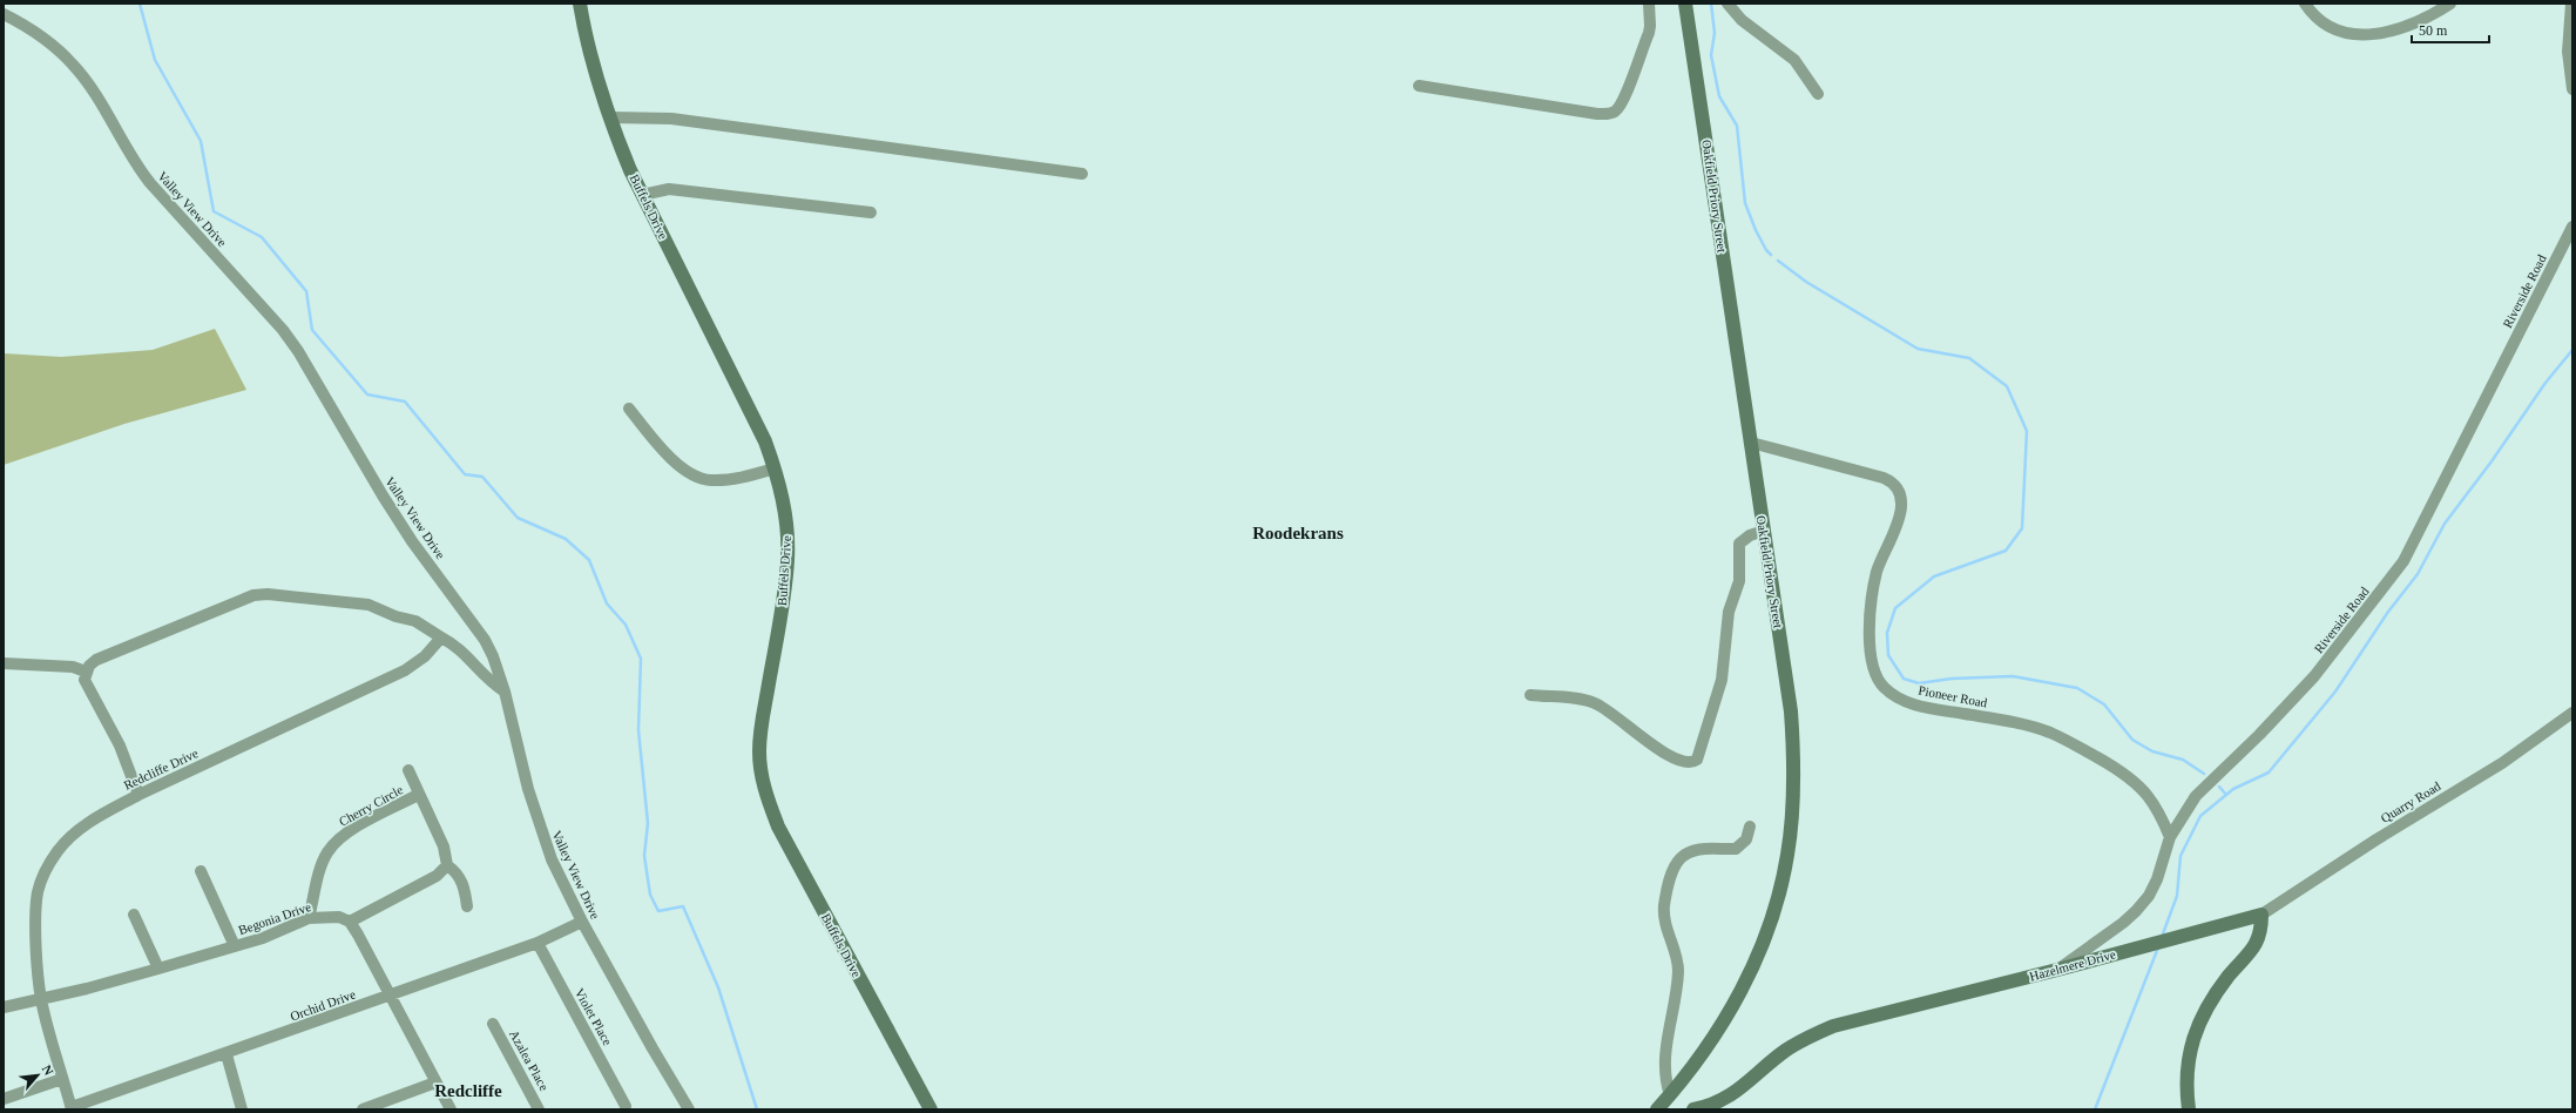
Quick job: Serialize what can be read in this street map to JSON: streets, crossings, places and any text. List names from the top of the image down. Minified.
{"streets":{"street":["Oakfield Priory Street","Buffels Drive","Valley View Drive","Riverside Road","Pioneer Road","Redcliffe Drive","Quarry Road","Cherry Circle","Begonia Drive","Hazelmere Drive","Orchid Drive","Violet Place","Azalea Place"]},"crossings":[["Oakfield Priory Street","Pioneer Road"],["Valley View Drive","Orchid Drive"],["Riverside Road","Pioneer Road"],["Riverside Road","Hazelmere Drive"],["Redcliffe Drive","Begonia Drive"],["Redcliffe Drive","Orchid Drive"],["Quarry Road","Hazelmere Drive"],["Cherry Circle","Begonia Drive"],["Orchid Drive","Violet Place"]],"districts":["Roodekrans","Redcliffe"],"scale_bar":"50 m","north":"top right"}
